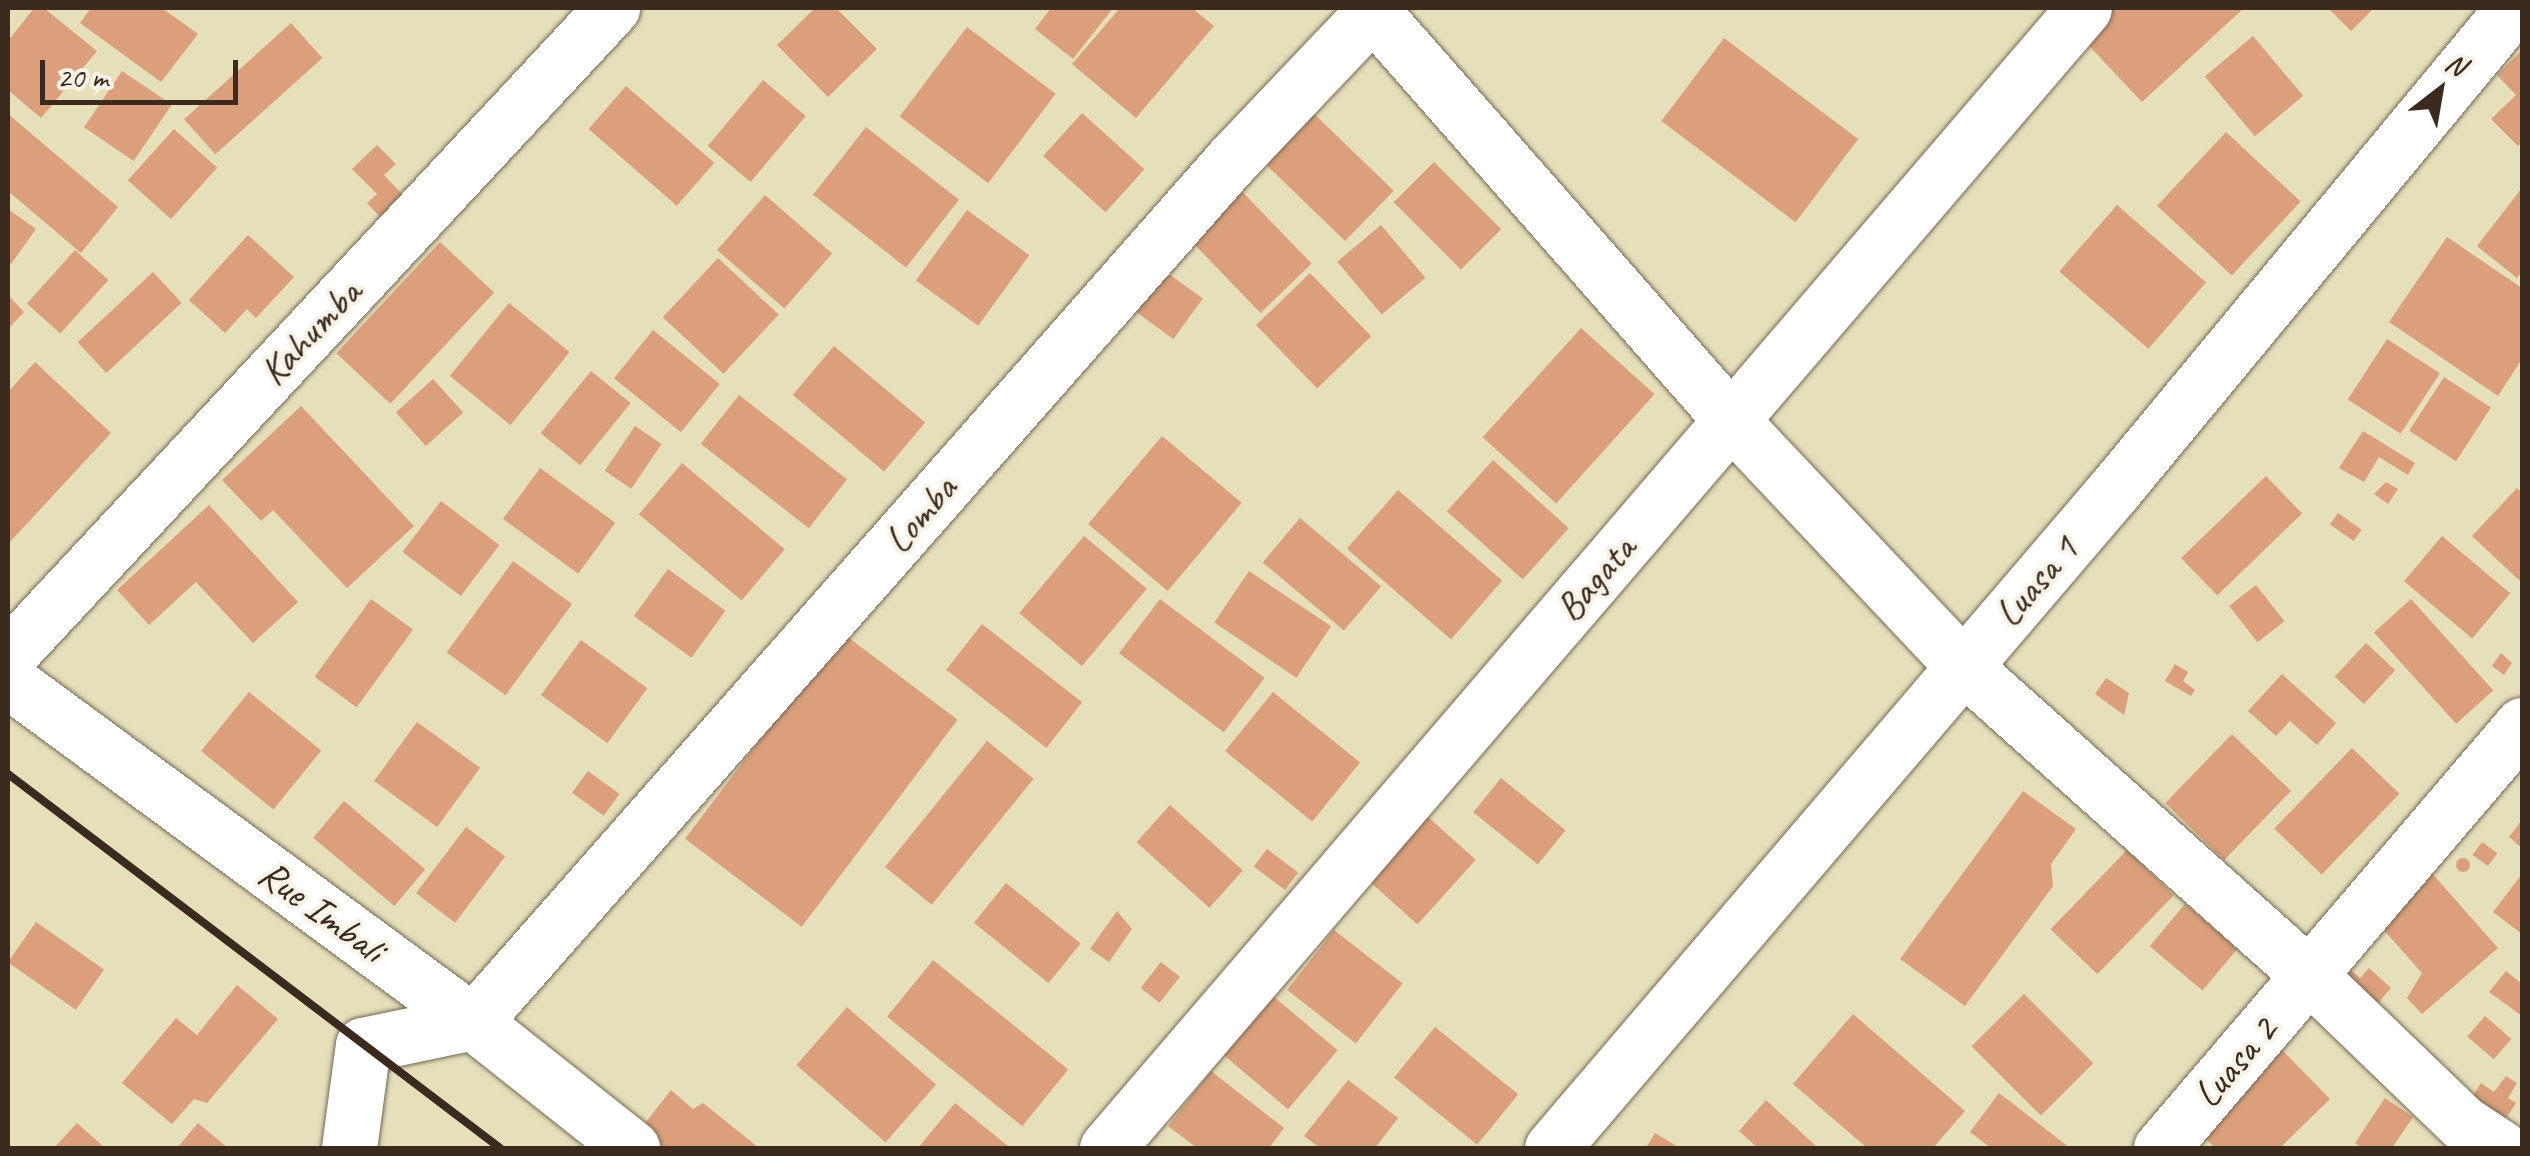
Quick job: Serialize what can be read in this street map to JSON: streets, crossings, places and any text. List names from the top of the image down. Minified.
{"streets":{"street":["Kahumba","Lomba","Bagata","Luasa 1","Rue Imbali","Luasa 2"]},"crossings":[["Lomba","Rue Imbali"]],"scale_bar":"20 m","north":"top right"}
